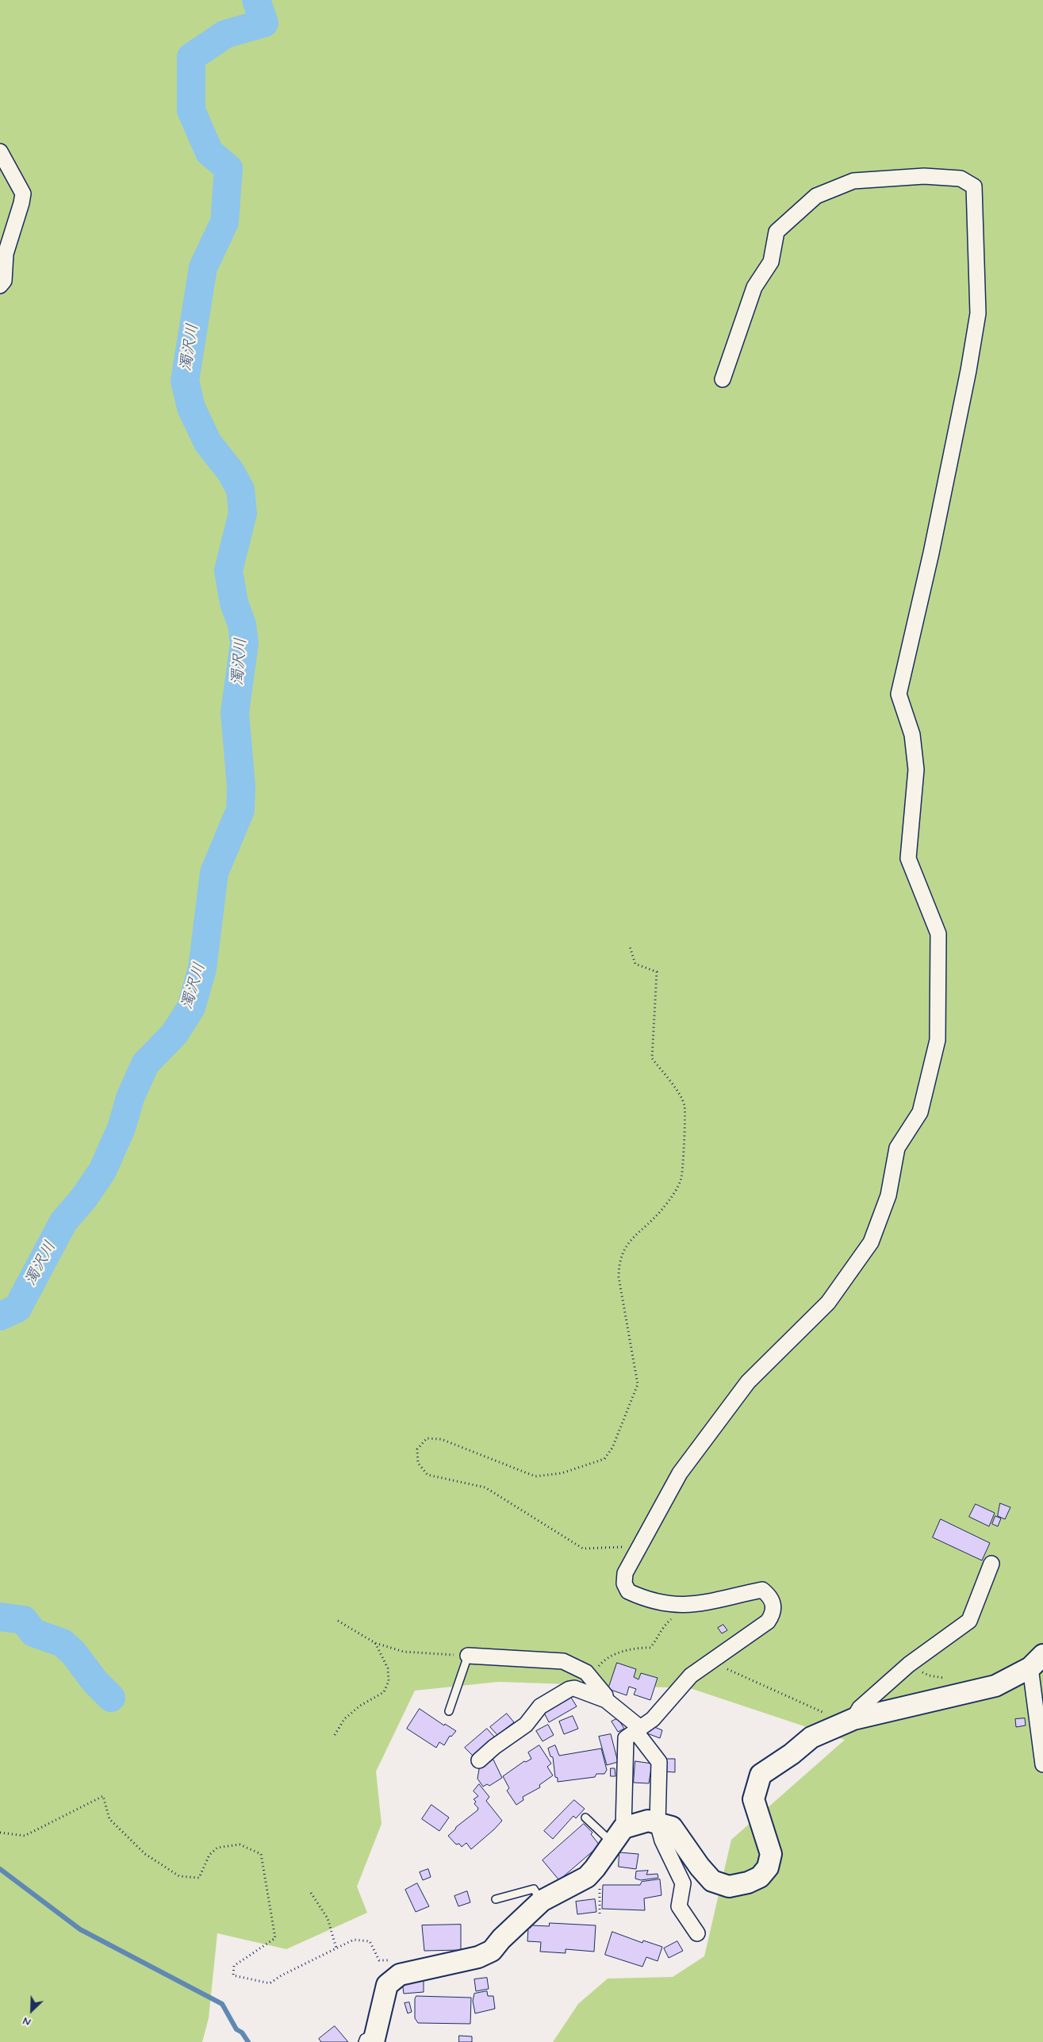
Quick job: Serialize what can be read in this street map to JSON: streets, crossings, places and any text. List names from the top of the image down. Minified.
{"water":["濁沢川"],"north":"bottom left"}
